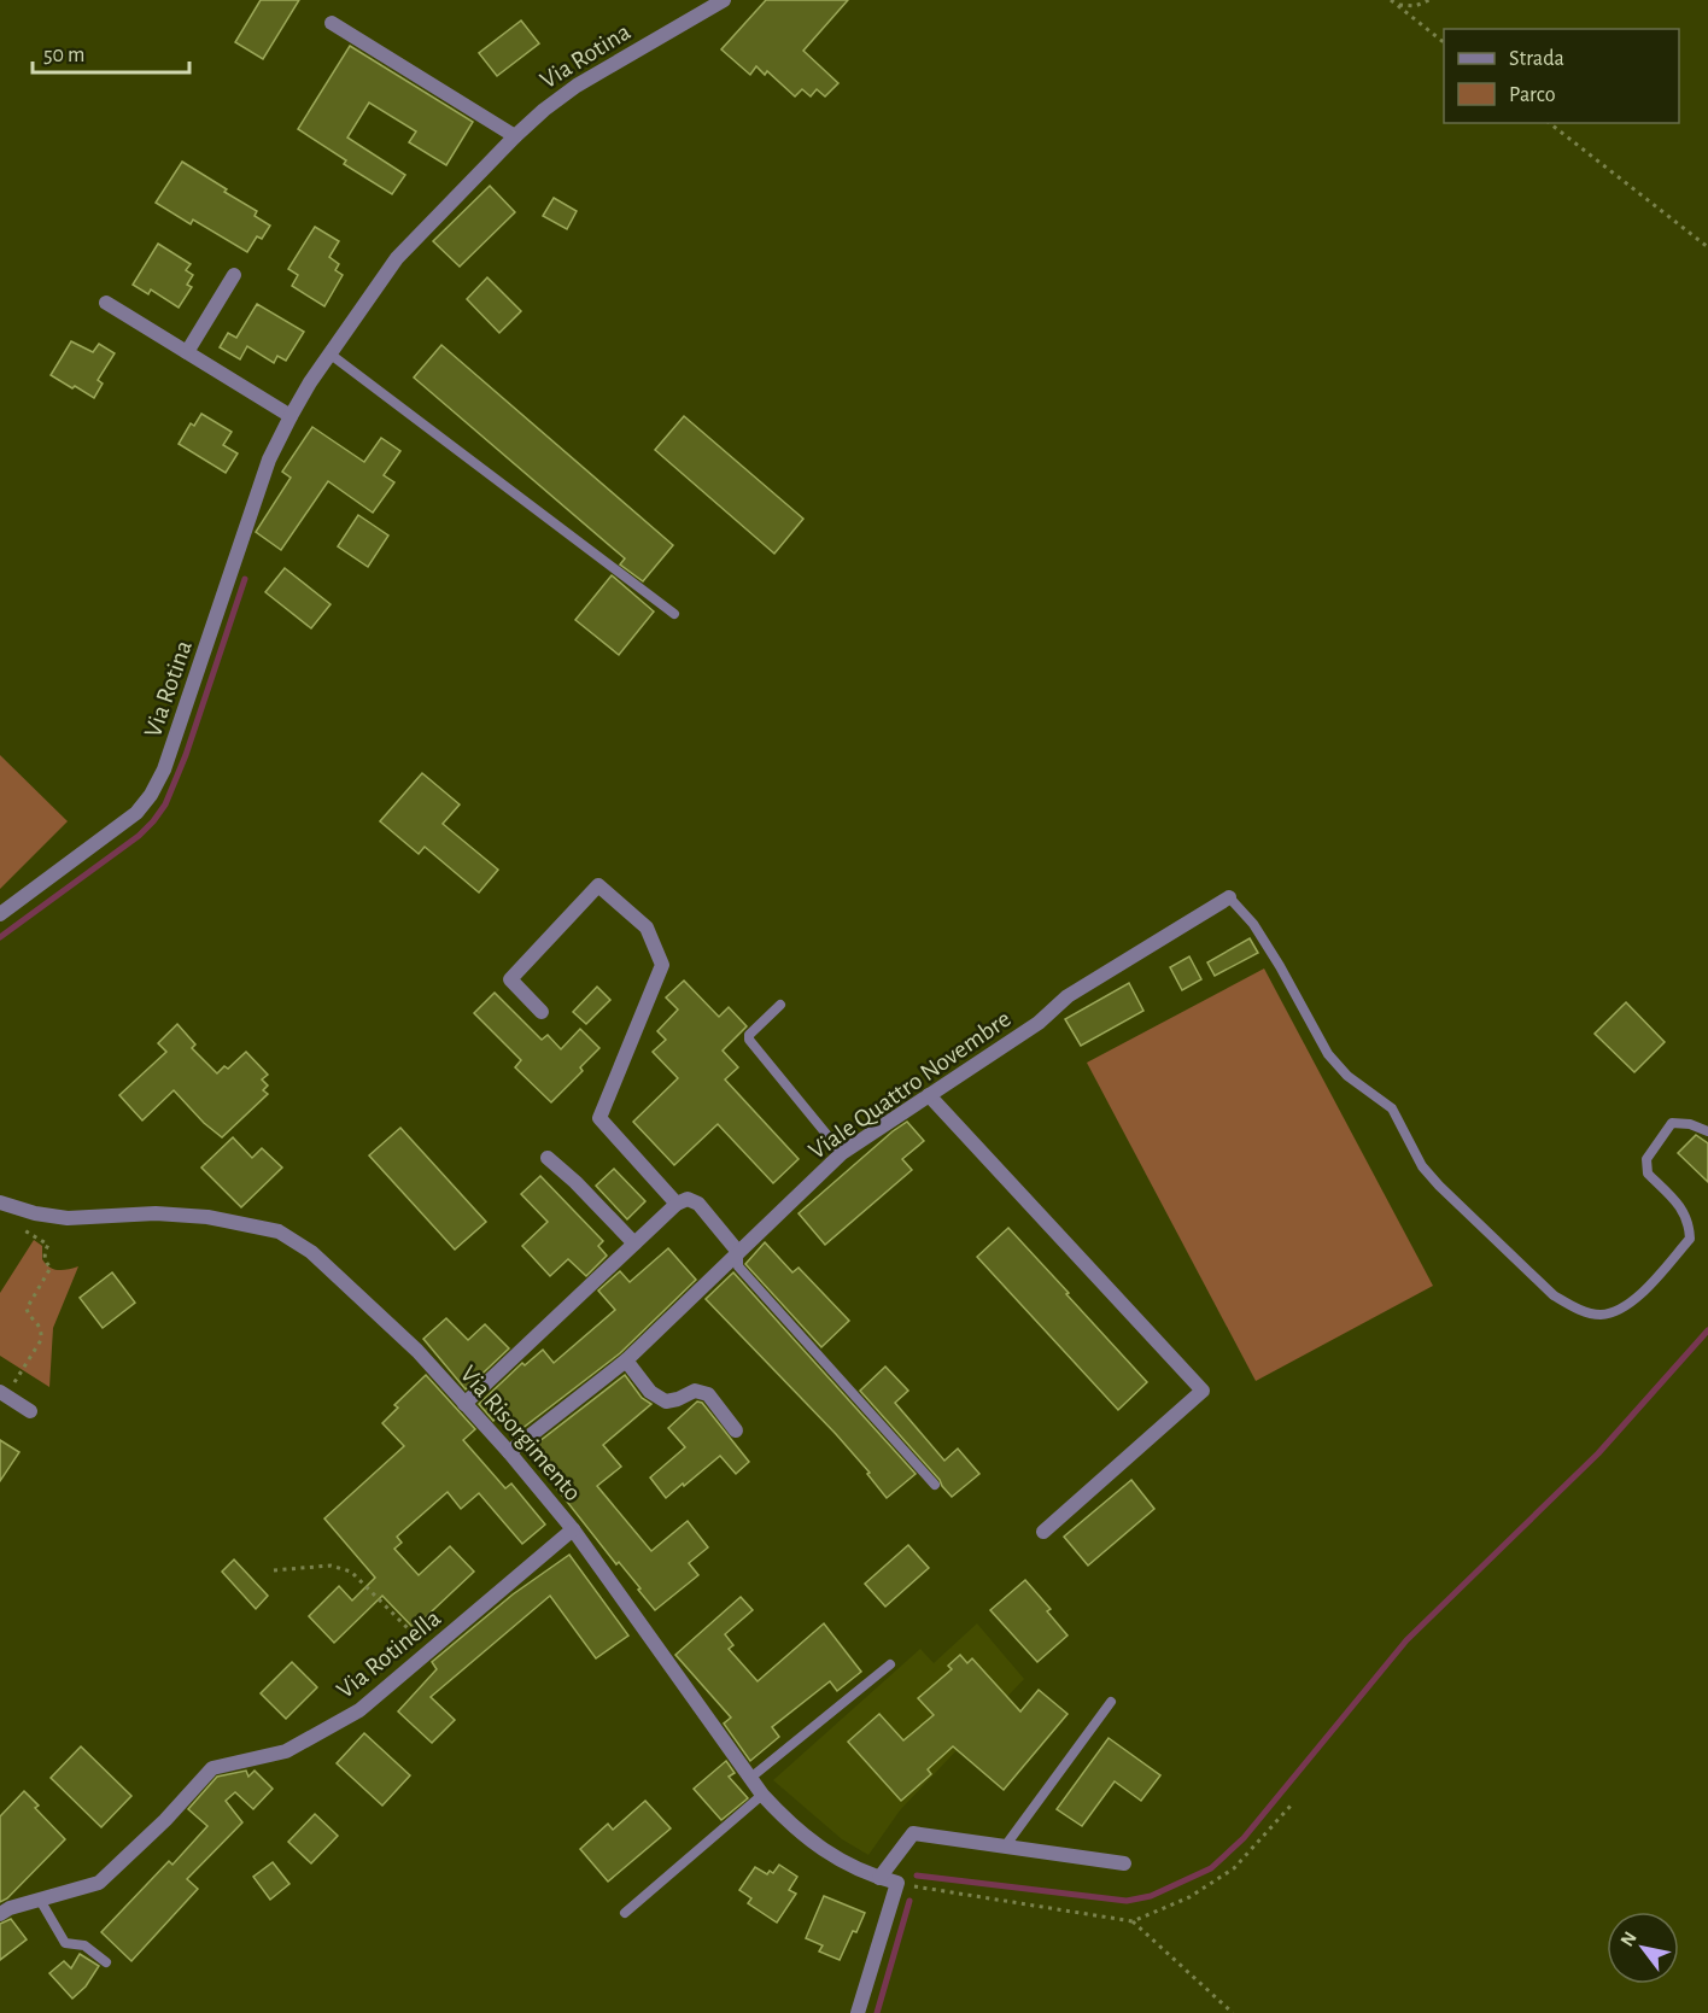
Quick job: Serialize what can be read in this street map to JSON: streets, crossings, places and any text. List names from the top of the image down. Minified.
{"streets":{"street":["Via Rotina","Viale Quattro Novembre","Via Risorgimento","Via Rotinella"]},"crossings":[["Viale Quattro Novembre","Via Risorgimento"],["Via Risorgimento","Via Rotinella"]],"legend":["Strada","Parco"],"scale_bar":"50 m","north":"top left"}
